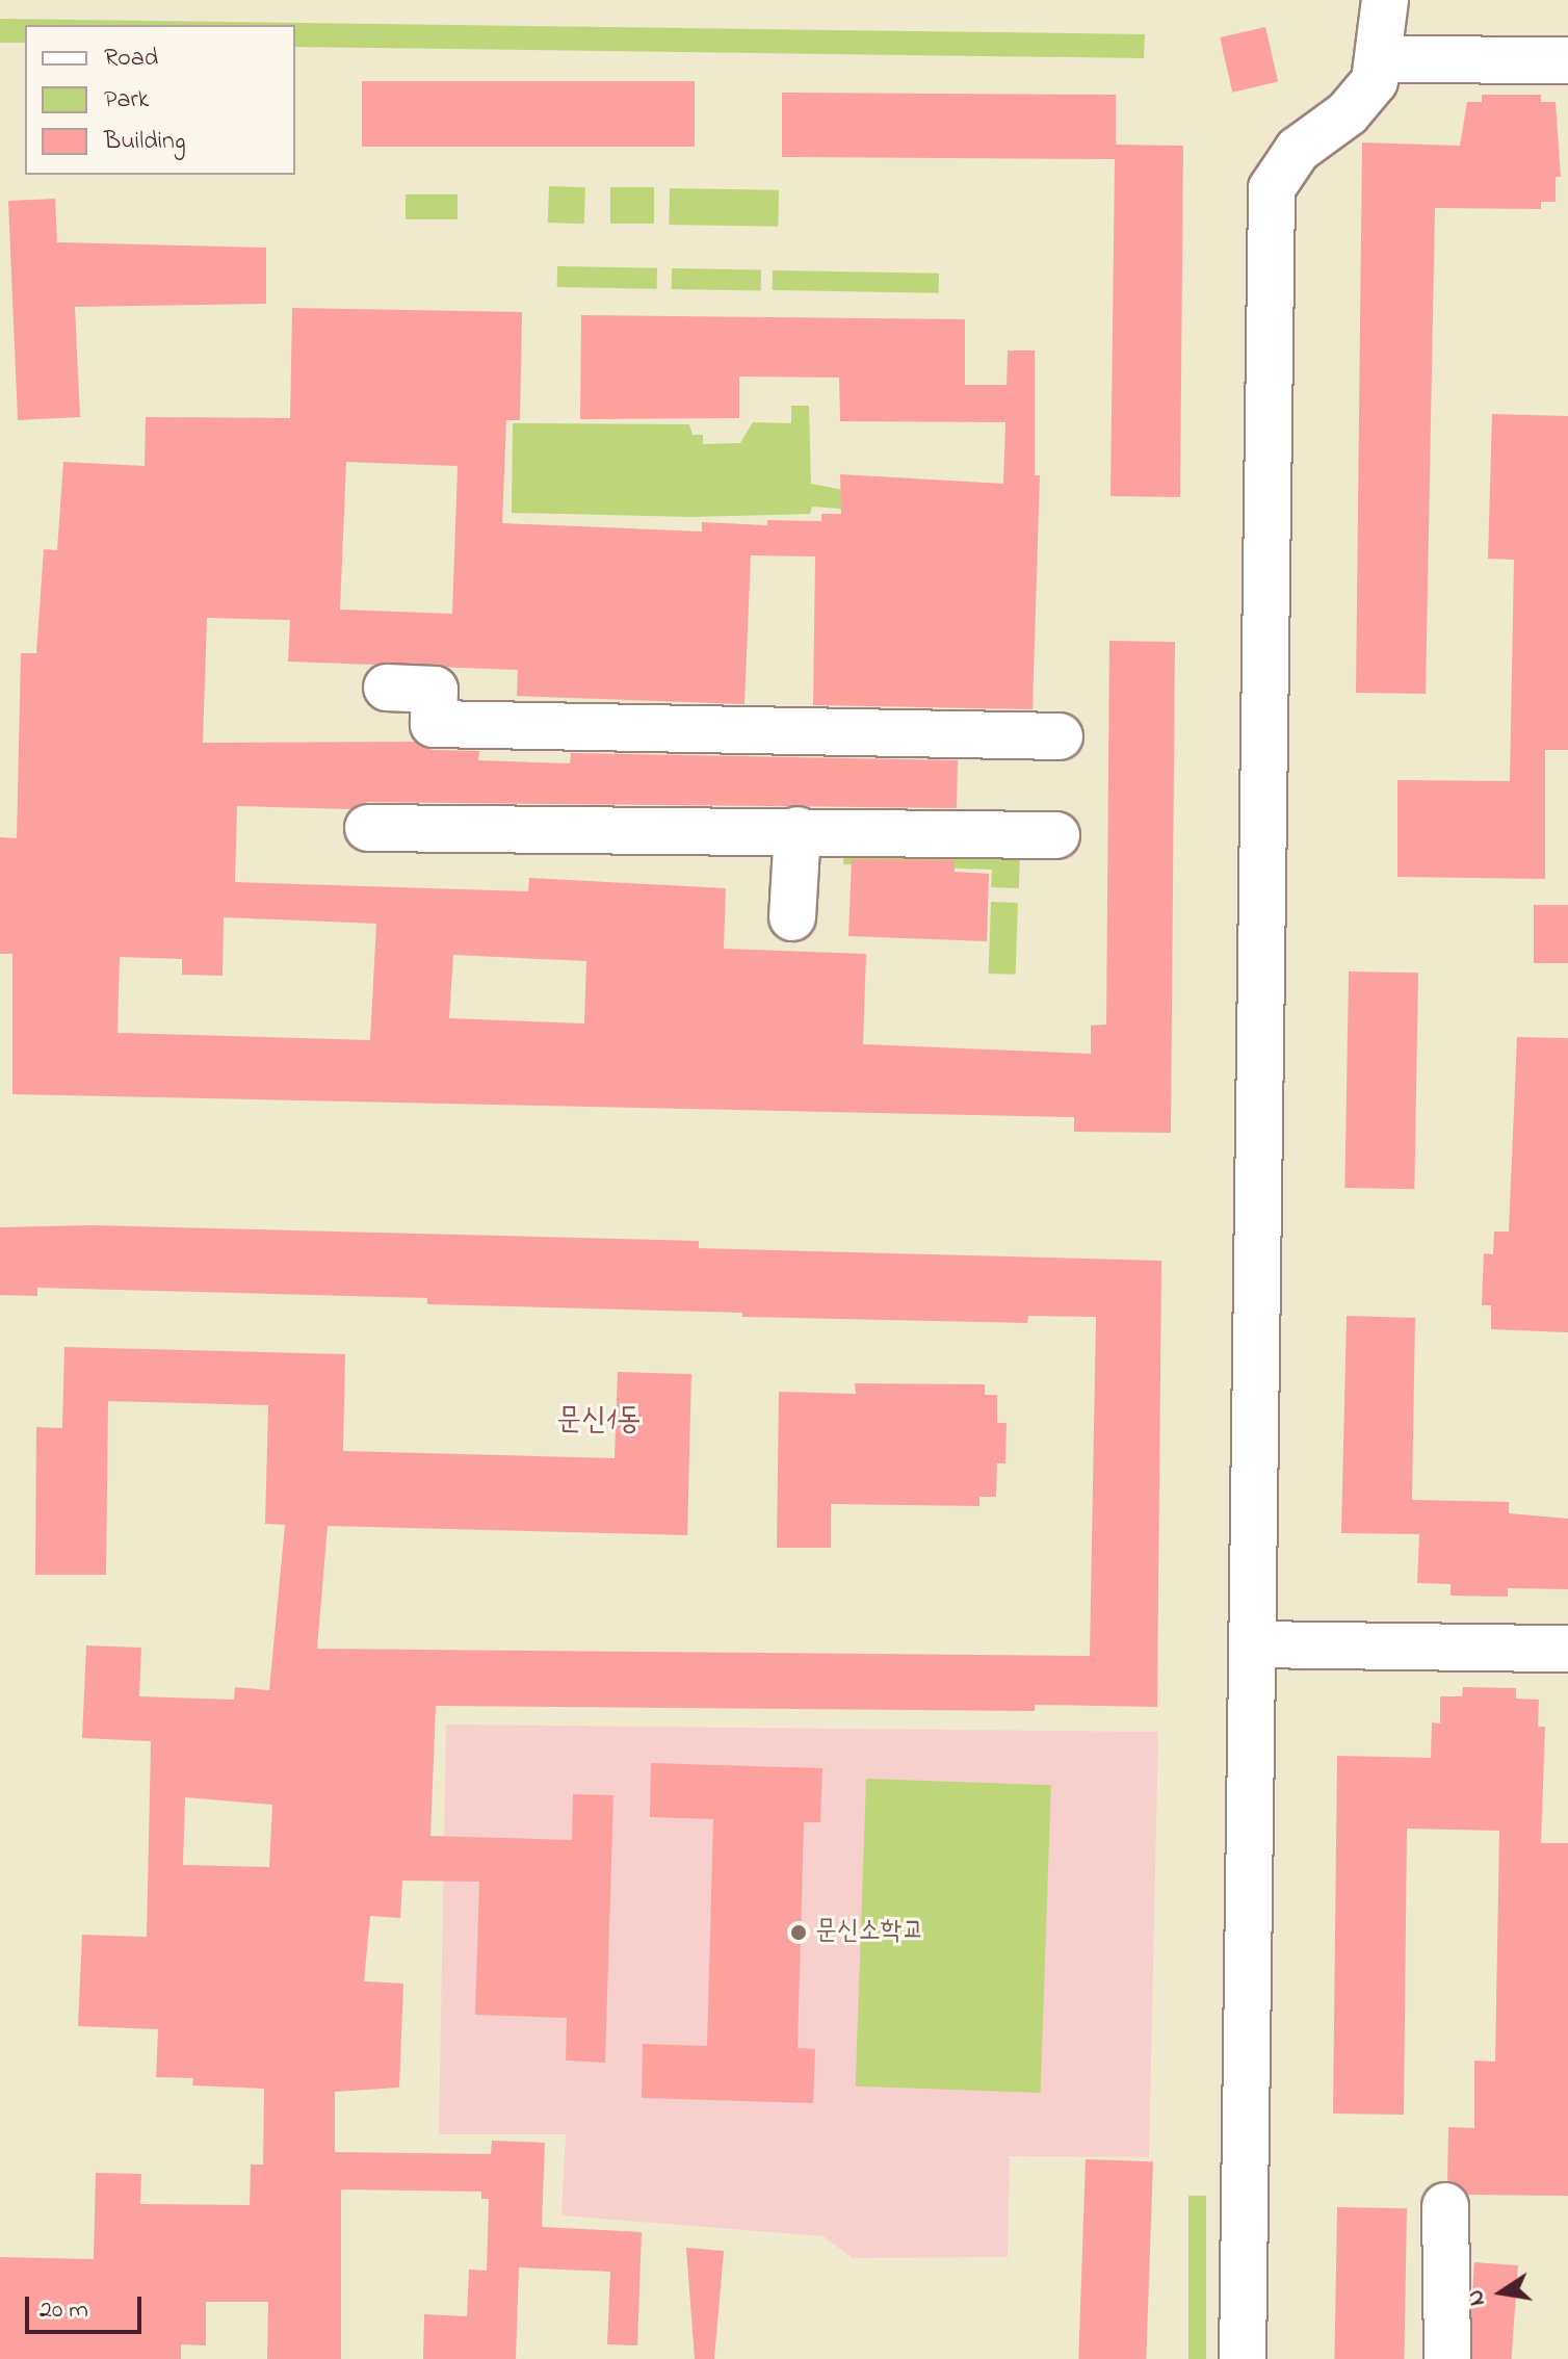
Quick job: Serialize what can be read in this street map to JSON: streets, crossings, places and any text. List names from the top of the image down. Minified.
{"districts":["문신1동"],"places":["문신소학교"],"legend":["Road","Park","Building"],"scale_bar":"20 m","north":"left"}
